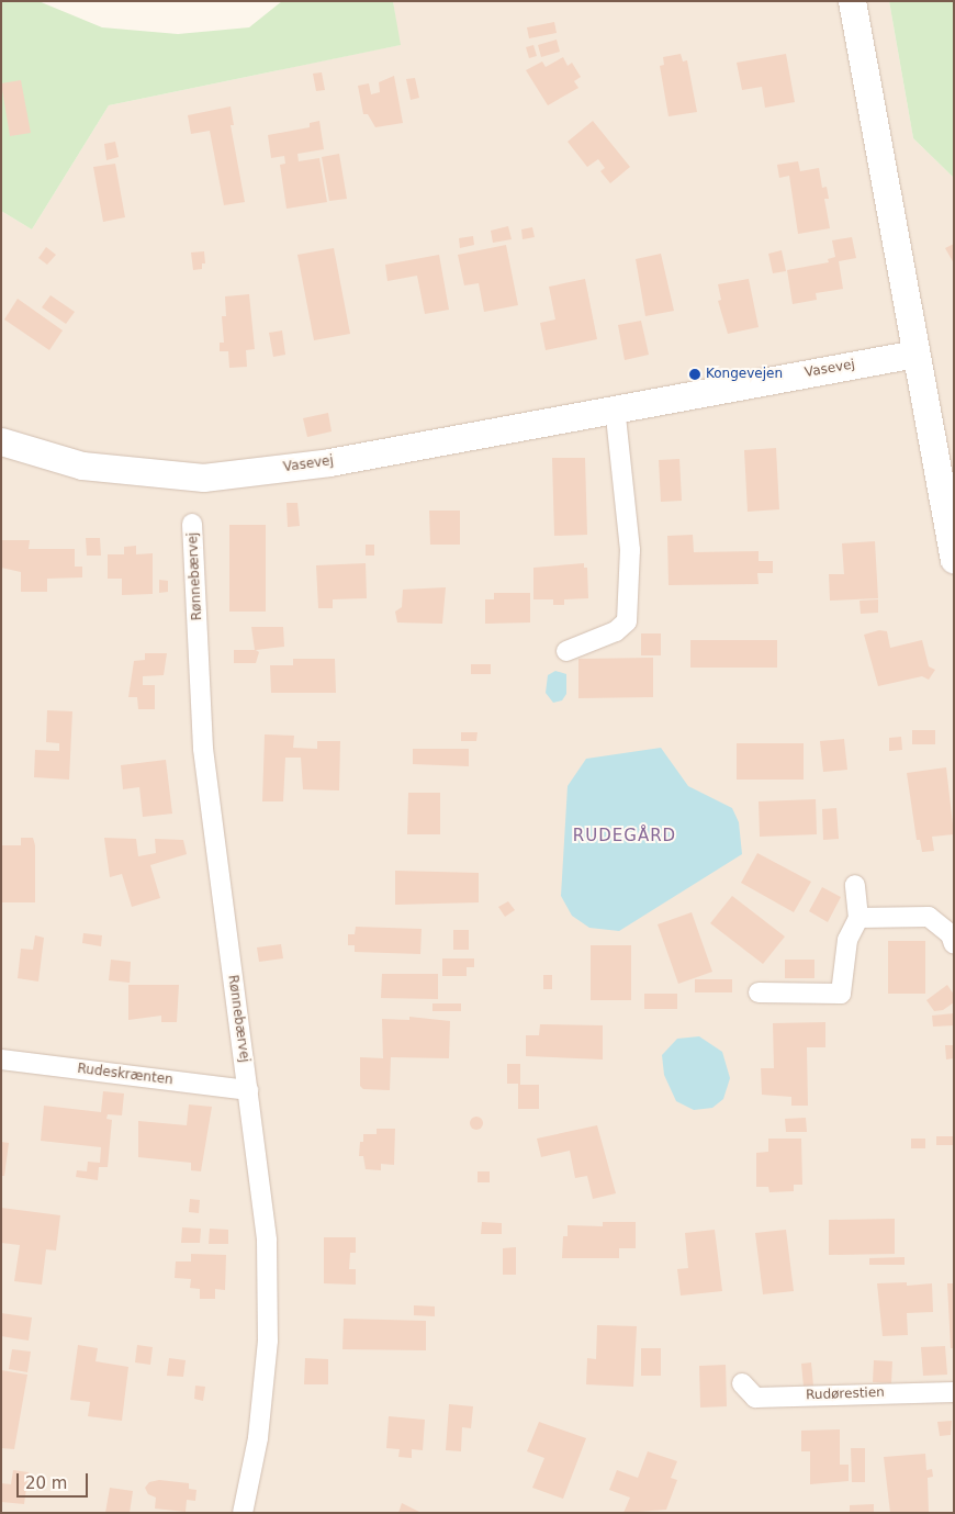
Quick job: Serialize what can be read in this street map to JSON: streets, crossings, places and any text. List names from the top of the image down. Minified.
{"streets":{"street":["Vasevej","Rønnebærvej","Rudeskrænten","Rudørestien"]},"crossings":[["Rønnebærvej","Rudeskrænten"]],"districts":["RUDEGÅRD"],"places":["Kongevejen"],"scale_bar":"20 m"}
